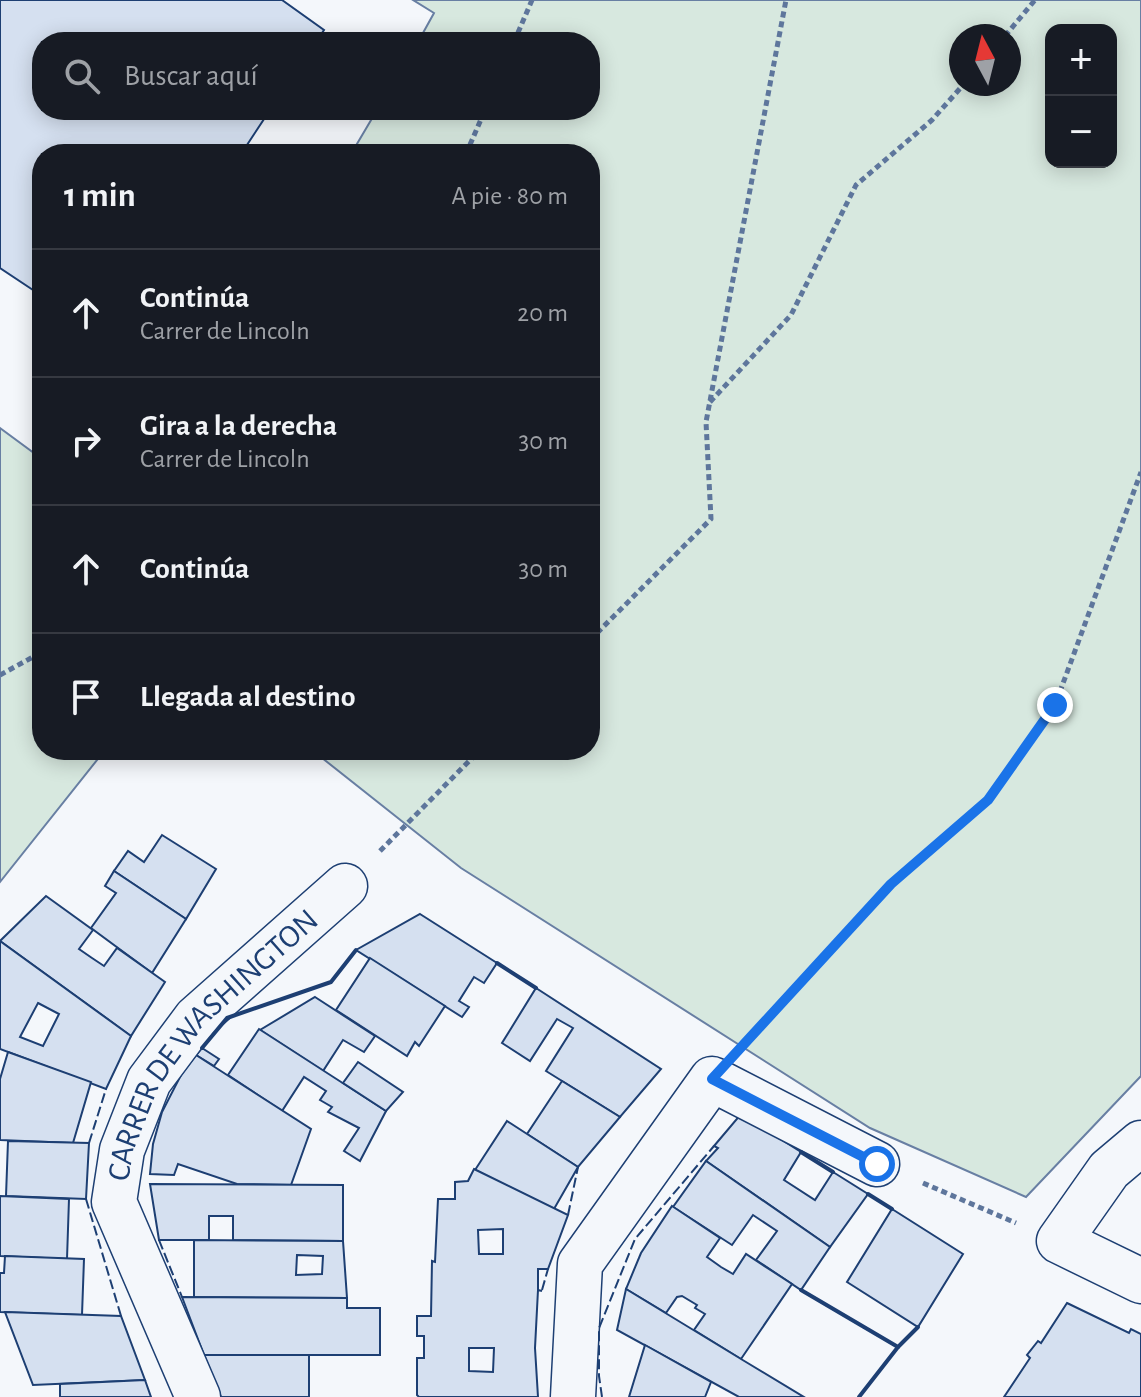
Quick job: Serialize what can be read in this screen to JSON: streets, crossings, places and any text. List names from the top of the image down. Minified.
{"streets":{"street":["CARRER DE WASHINGTON"]},"north":"top","page":{"map_buttons":["+","−"],"search":"Buscar aquí","heading":["1 min","A pie · 80 m"],"list":[["Continúa","Carrer de Lincoln","20 m"],["Gira a la derecha","Carrer de Lincoln","30 m"],["Continúa","30 m"],"Llegada al destino"]}}
